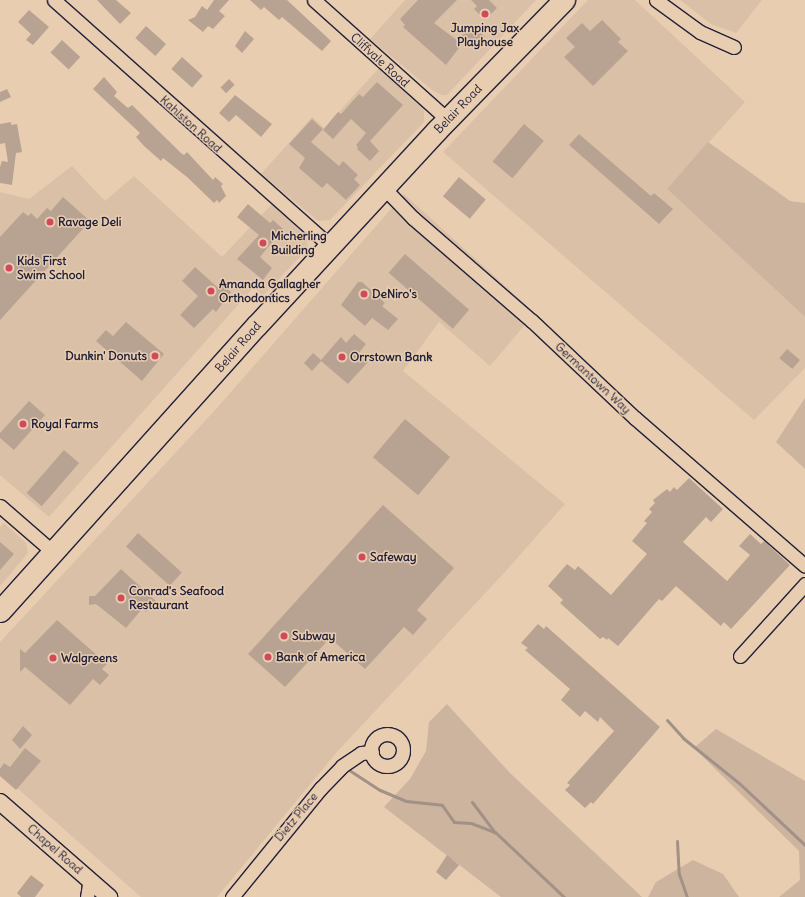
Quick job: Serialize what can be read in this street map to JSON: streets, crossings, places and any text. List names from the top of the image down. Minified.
{"streets":{"highway":["Belair Road"],"street":["Cliffvale Road","Kahlston Road","Germantown Way","Dietz Place","Chapel Road"]},"crossings":[["Cliffvale Road","Belair Road"],["Belair Road","Kahlston Road"],["Belair Road","Germantown Way"]],"places":["Jumping Jax Playhouse","Ravage Deli","Micherling Building","Kids First Swim School","Amanda Gallagher Orthodontics","DeNiro's","Dunkin' Donuts","Orrstown Bank","Royal Farms","Safeway","Conrad's Seafood Restaurant","Subway","Bank of America","Walgreens"]}
